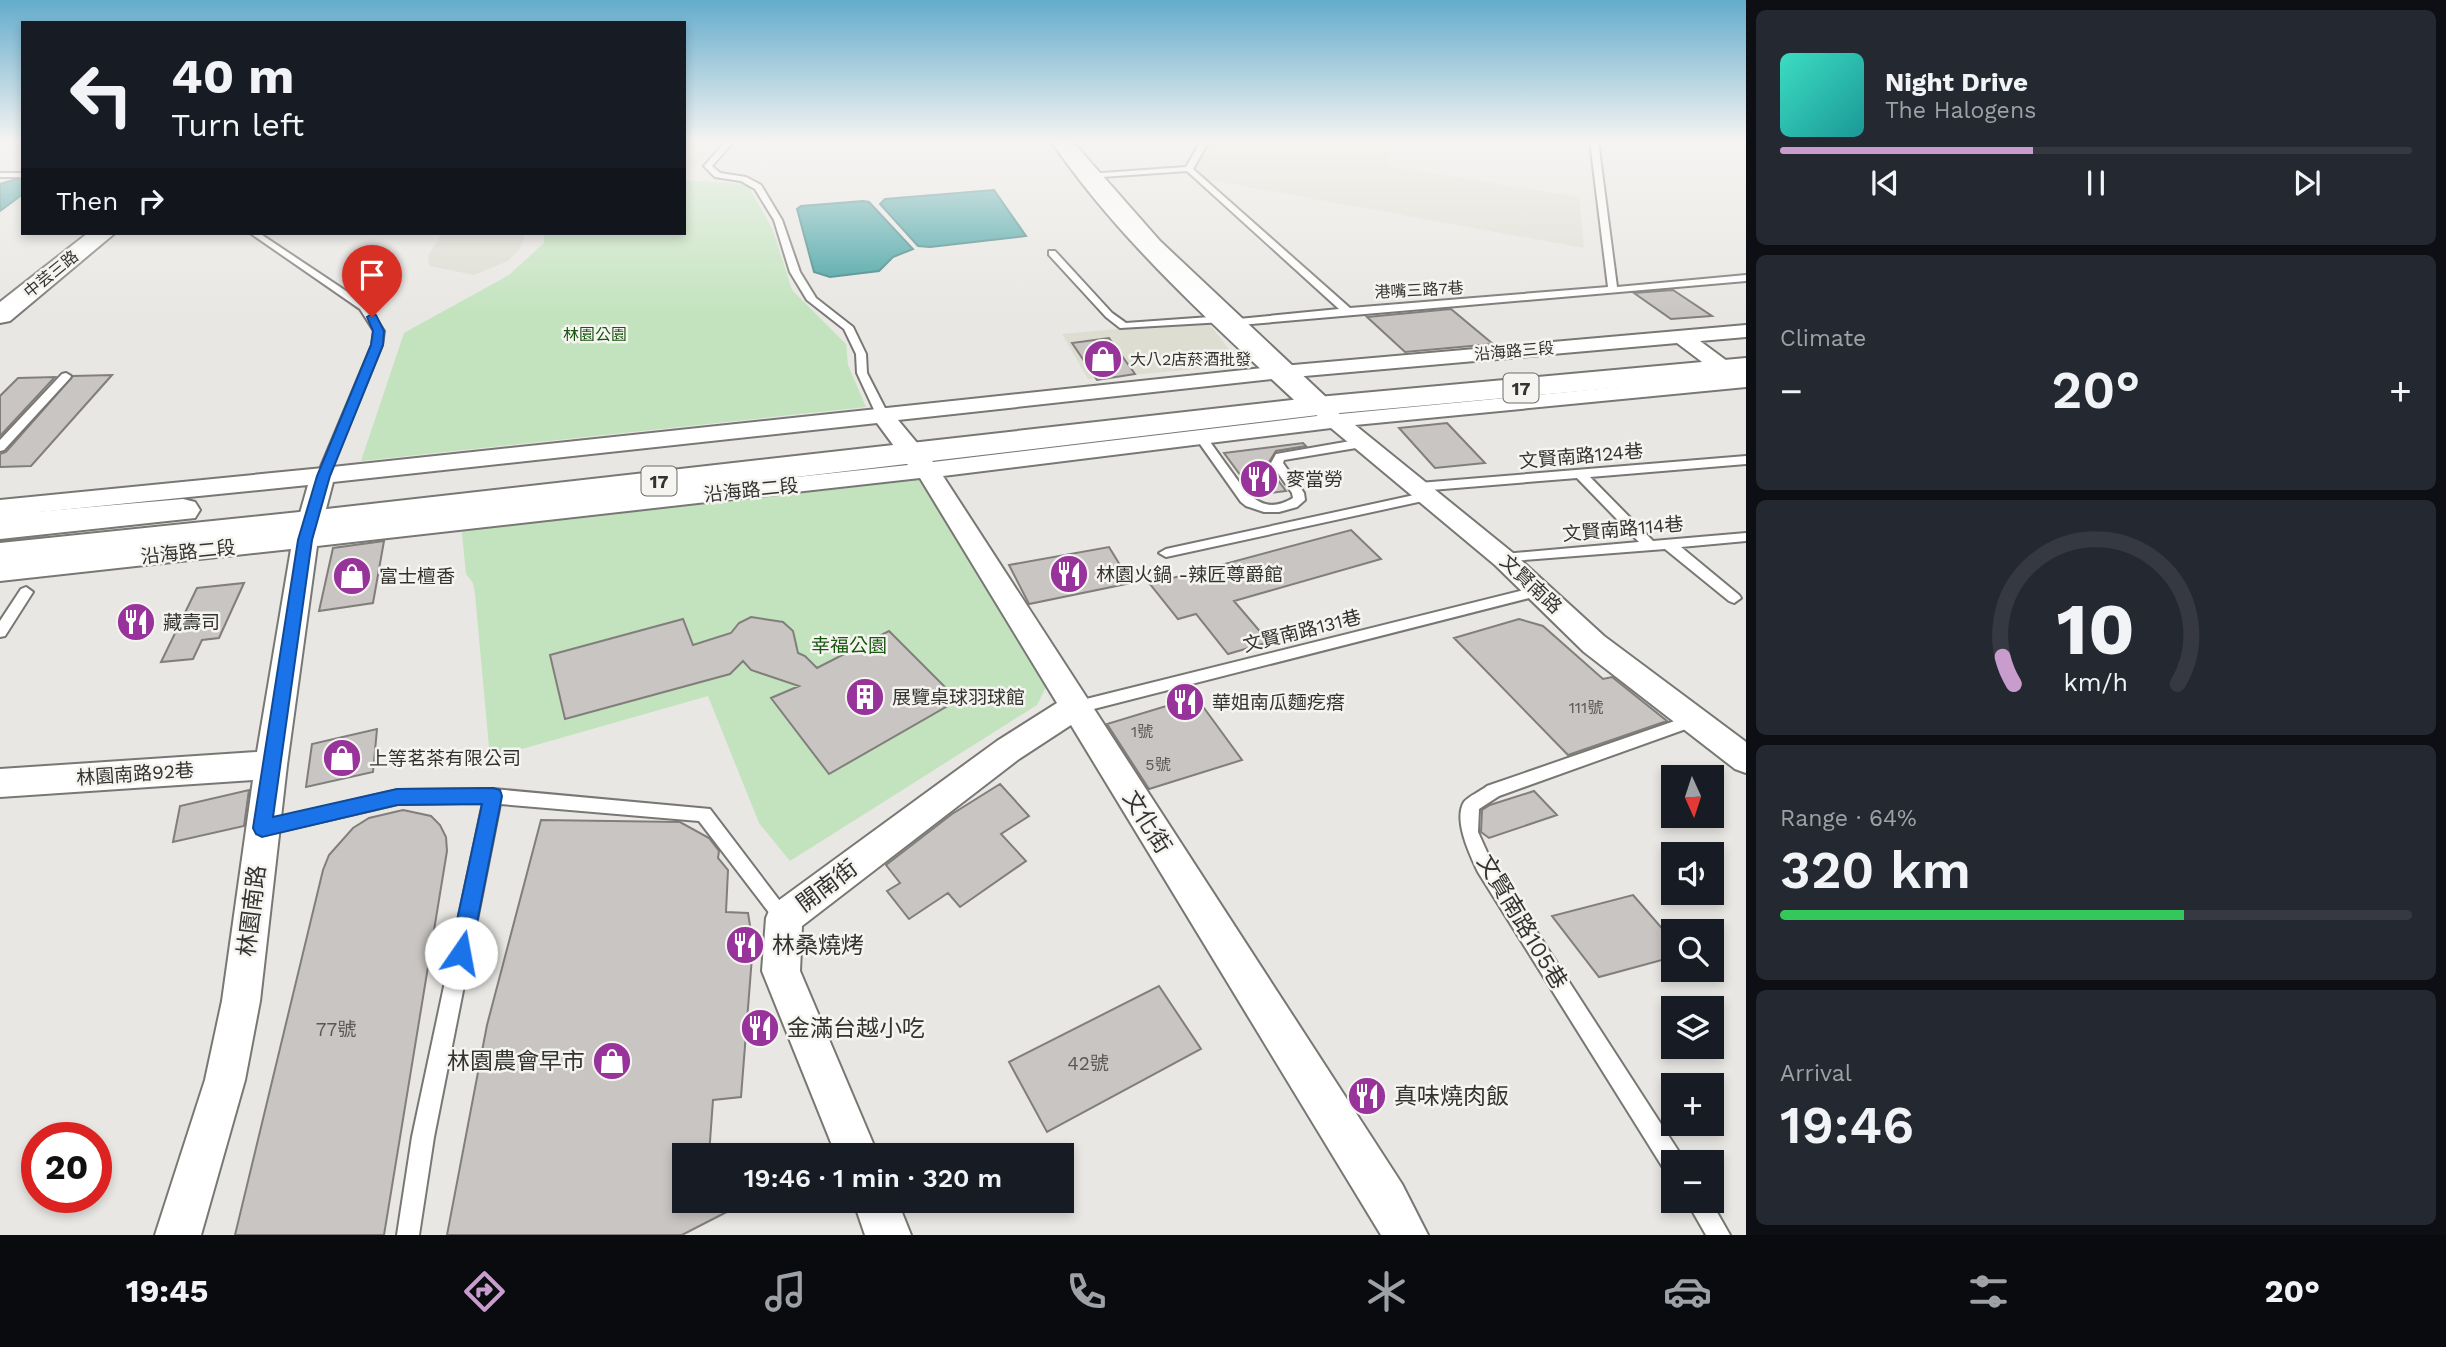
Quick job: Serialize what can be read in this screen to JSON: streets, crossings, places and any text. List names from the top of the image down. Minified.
{"streets":{"main road":["中芸三路","沿海路三段","17","沿海路二段","文賢南路"],"street":["林園南路92巷","文化街","開南街","林園南路"],"lane":["港嘴三路7巷","文賢南路124巷","文賢南路114巷","文賢南路131巷","文賢南路105巷"]},"crossings":[["港嘴三路7巷","文賢南路"],["沿海路三段","沿海路二段"],["沿海路三段","文賢南路"],["文賢南路124巷","文賢南路"],["沿海路二段","文賢南路"],["沿海路二段","文化街"],["沿海路二段","林園南路"],["文賢南路114巷","文賢南路"],["文賢南路","文賢南路131巷"],["文賢南路","文賢南路105巷"],["文賢南路131巷","文化街"],["文賢南路131巷","開南街"],["林園南路92巷","林園南路"],["文化街","開南街"]],"parks":["林園公園","幸福公園"],"places":{"shop":["大八2店菸酒批發","富士檀香","上等茗茶有限公司","林園農會早市"],"restaurant":["麥當勞","林園火鍋 -辣匠尊爵館","藏壽司","華姐南瓜麵疙瘩","林桑燒烤","金滿台越小吃","真味燒肉飯"],"building":["展覽桌球羽球館"]},"house_numbers":["111號","1號","5號","77號","42號"],"north":"bottom","page":{"turn":["40 m","Turn left"],"song":["Night Drive","The Halogens"],"then":"Then","tile":["Climate",["Range · 64%","320 km"],["Arrival","19:46"]],"heat":["−","20°","+"],"map_buttons":["+","−"],"limit":"20","trip":"19:46 · 1 min · 320 m","tabs":["19:45","20°"],"gauge":["10","km/h"]}}
